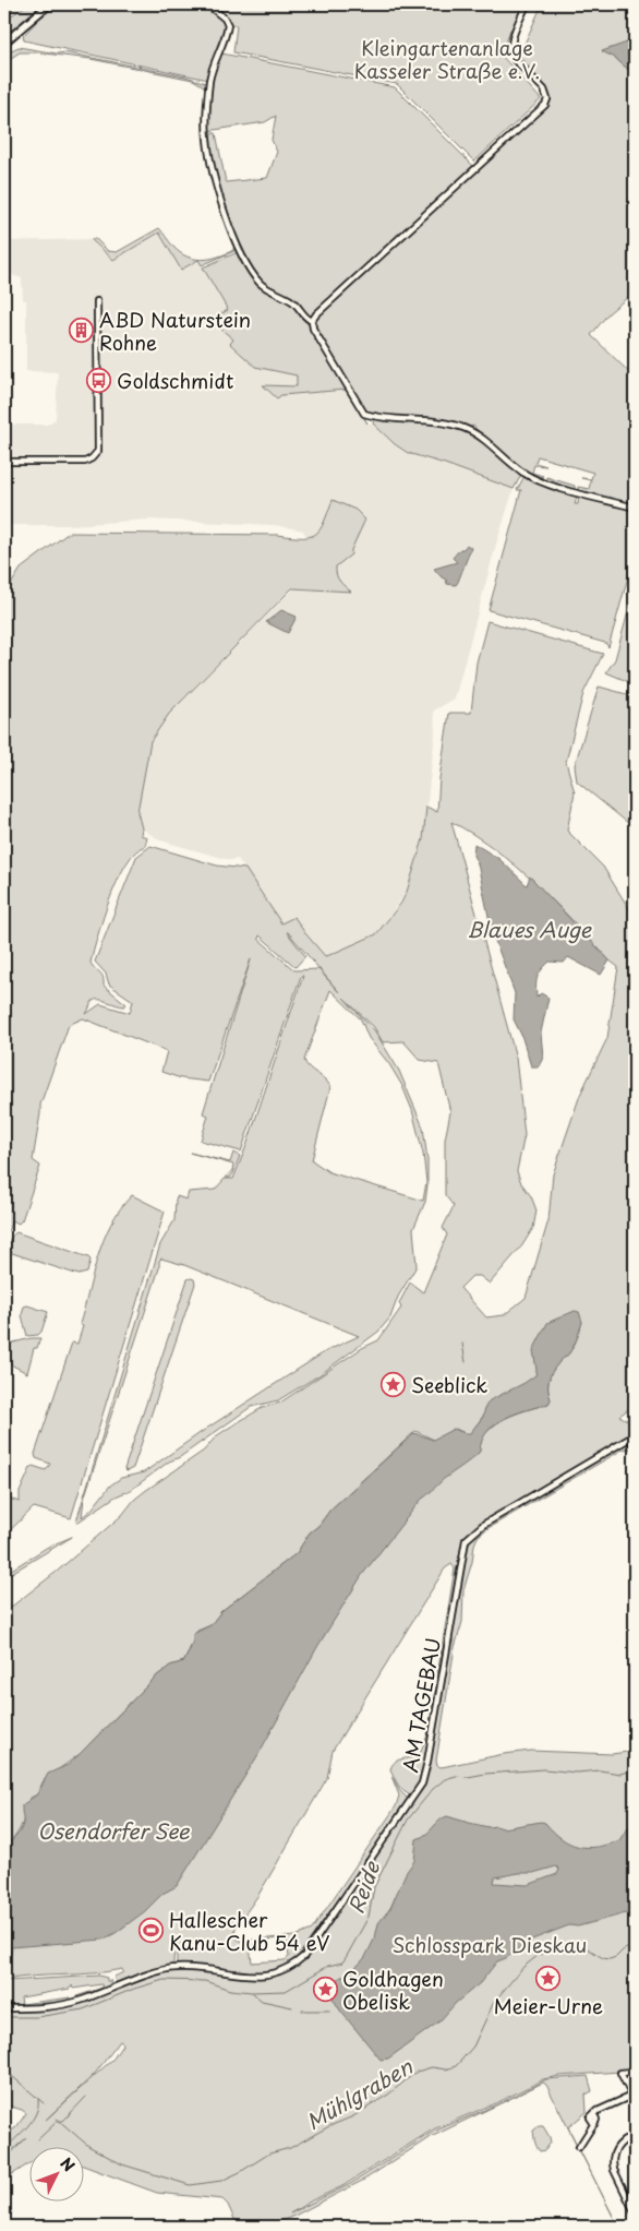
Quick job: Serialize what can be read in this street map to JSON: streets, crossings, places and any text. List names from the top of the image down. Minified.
{"streets":{"street":["AM TAGEBAU"]},"water":["Blaues Auge","Osendorfer See","Reide","Mühlgraben"],"parks":["Kleingartenanlage Kasseler Straße e.V.","Schlosspark Dieskau"],"places":{"building":["ABD Naturstein Rohne"],"bus stop":["Goldschmidt"],"place":["Seeblick","Meier-Urne","Goldhagen Obelisk"],"sports":["Hallescher Kanu-Club 54 eV"]},"north":"top right"}
